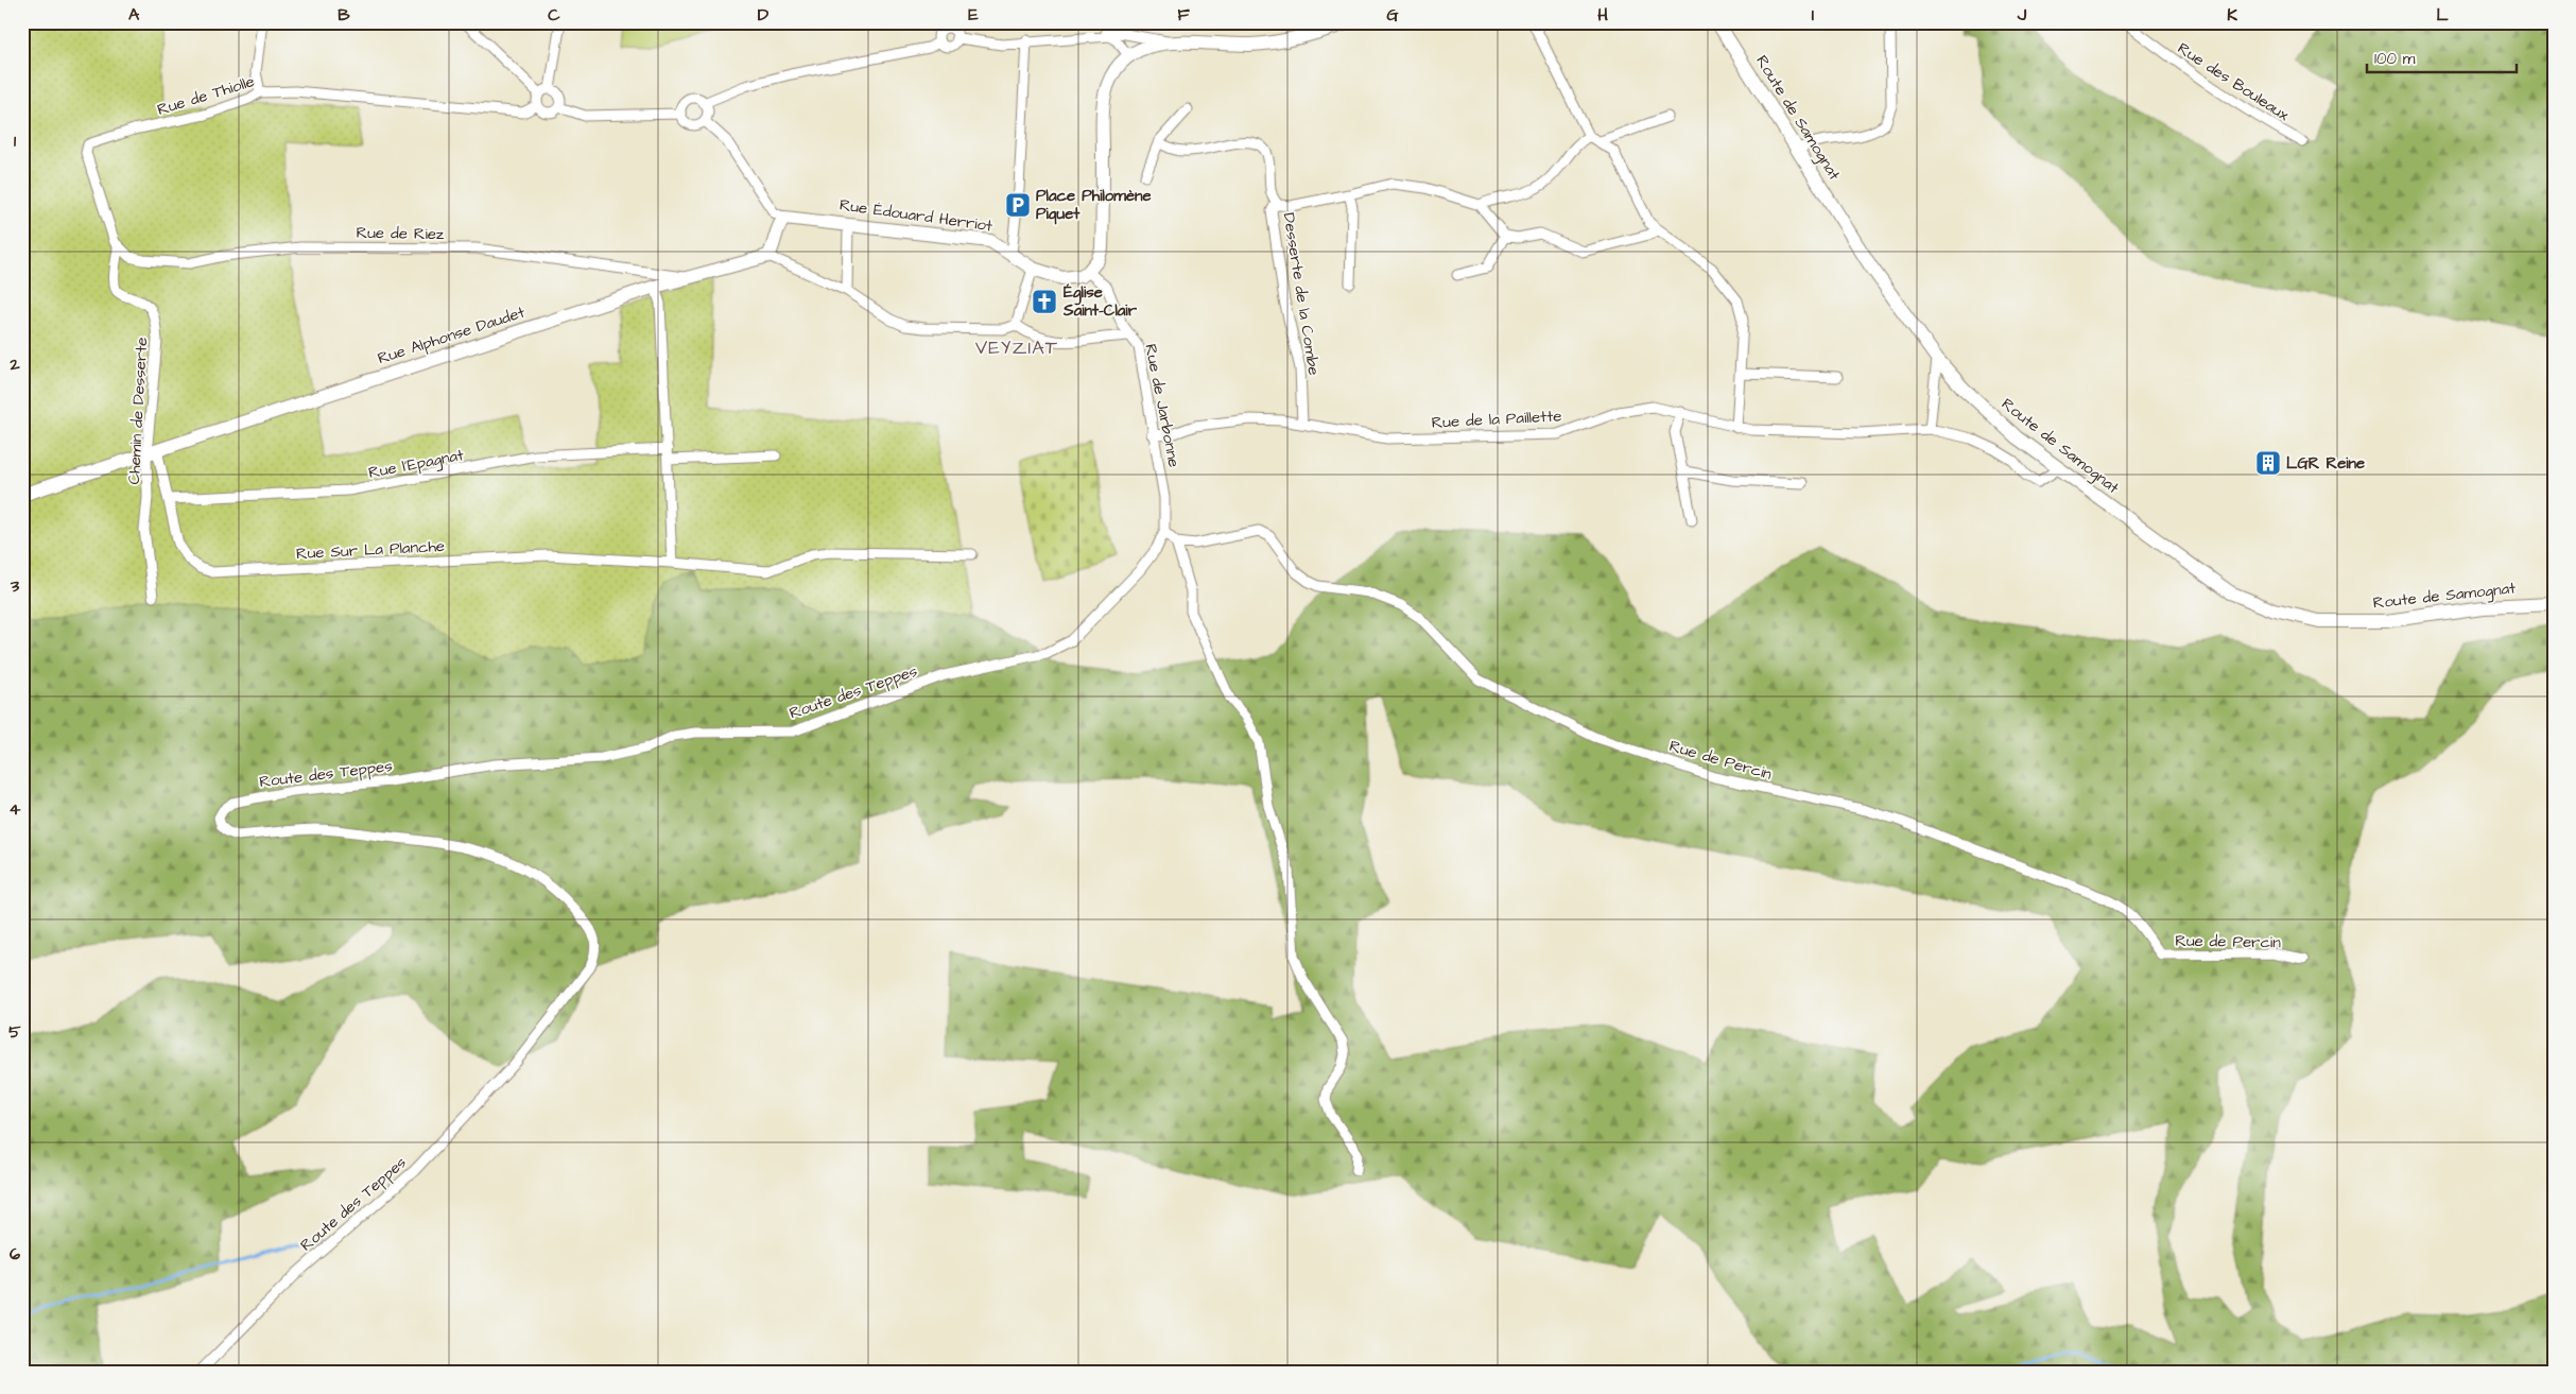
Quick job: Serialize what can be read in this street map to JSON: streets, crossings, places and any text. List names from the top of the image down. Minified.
{"streets":{"street":["Rue des Bouleaux","Rue de Thiolle","Route de Samognat","Rue Édouard Herriot","Rue de Riez","Desserte de la Combe","Rue Alphonse Daudet","Rue de Jarbonne","Chemin de Desserte","Rue de la Paillette","Rue l'Epagnat","Rue Sur La Planche","Route des Teppes","Rue de Percin"]},"crossings":[["Rue de Thiolle","Rue de Riez"],["Rue de Thiolle","Chemin de Desserte"],["Route de Samognat","Rue de la Paillette"],["Rue Édouard Herriot","Rue de Jarbonne"],["Rue de Riez","Rue Alphonse Daudet"],["Rue de Riez","Chemin de Desserte"],["Desserte de la Combe","Rue de la Paillette"],["Rue Alphonse Daudet","Chemin de Desserte"],["Rue Alphonse Daudet","Rue Sur La Planche"],["Rue de Jarbonne","Rue de la Paillette"],["Rue de Jarbonne","Route des Teppes"],["Chemin de Desserte","Rue Sur La Planche"],["Rue l'Epagnat","Rue Sur La Planche"]],"districts":["VEYZIAT"],"places":{"parking":["Place Philomène Piquet"],"church":["Église Saint-Clair"],"building":["LGR Reine"]},"scale_bar":"100 m","grid":{"columns":["A","B","C","D","E","F","G","H","I","J","K","L"],"rows":["1","2","3","4","5","6"]}}
